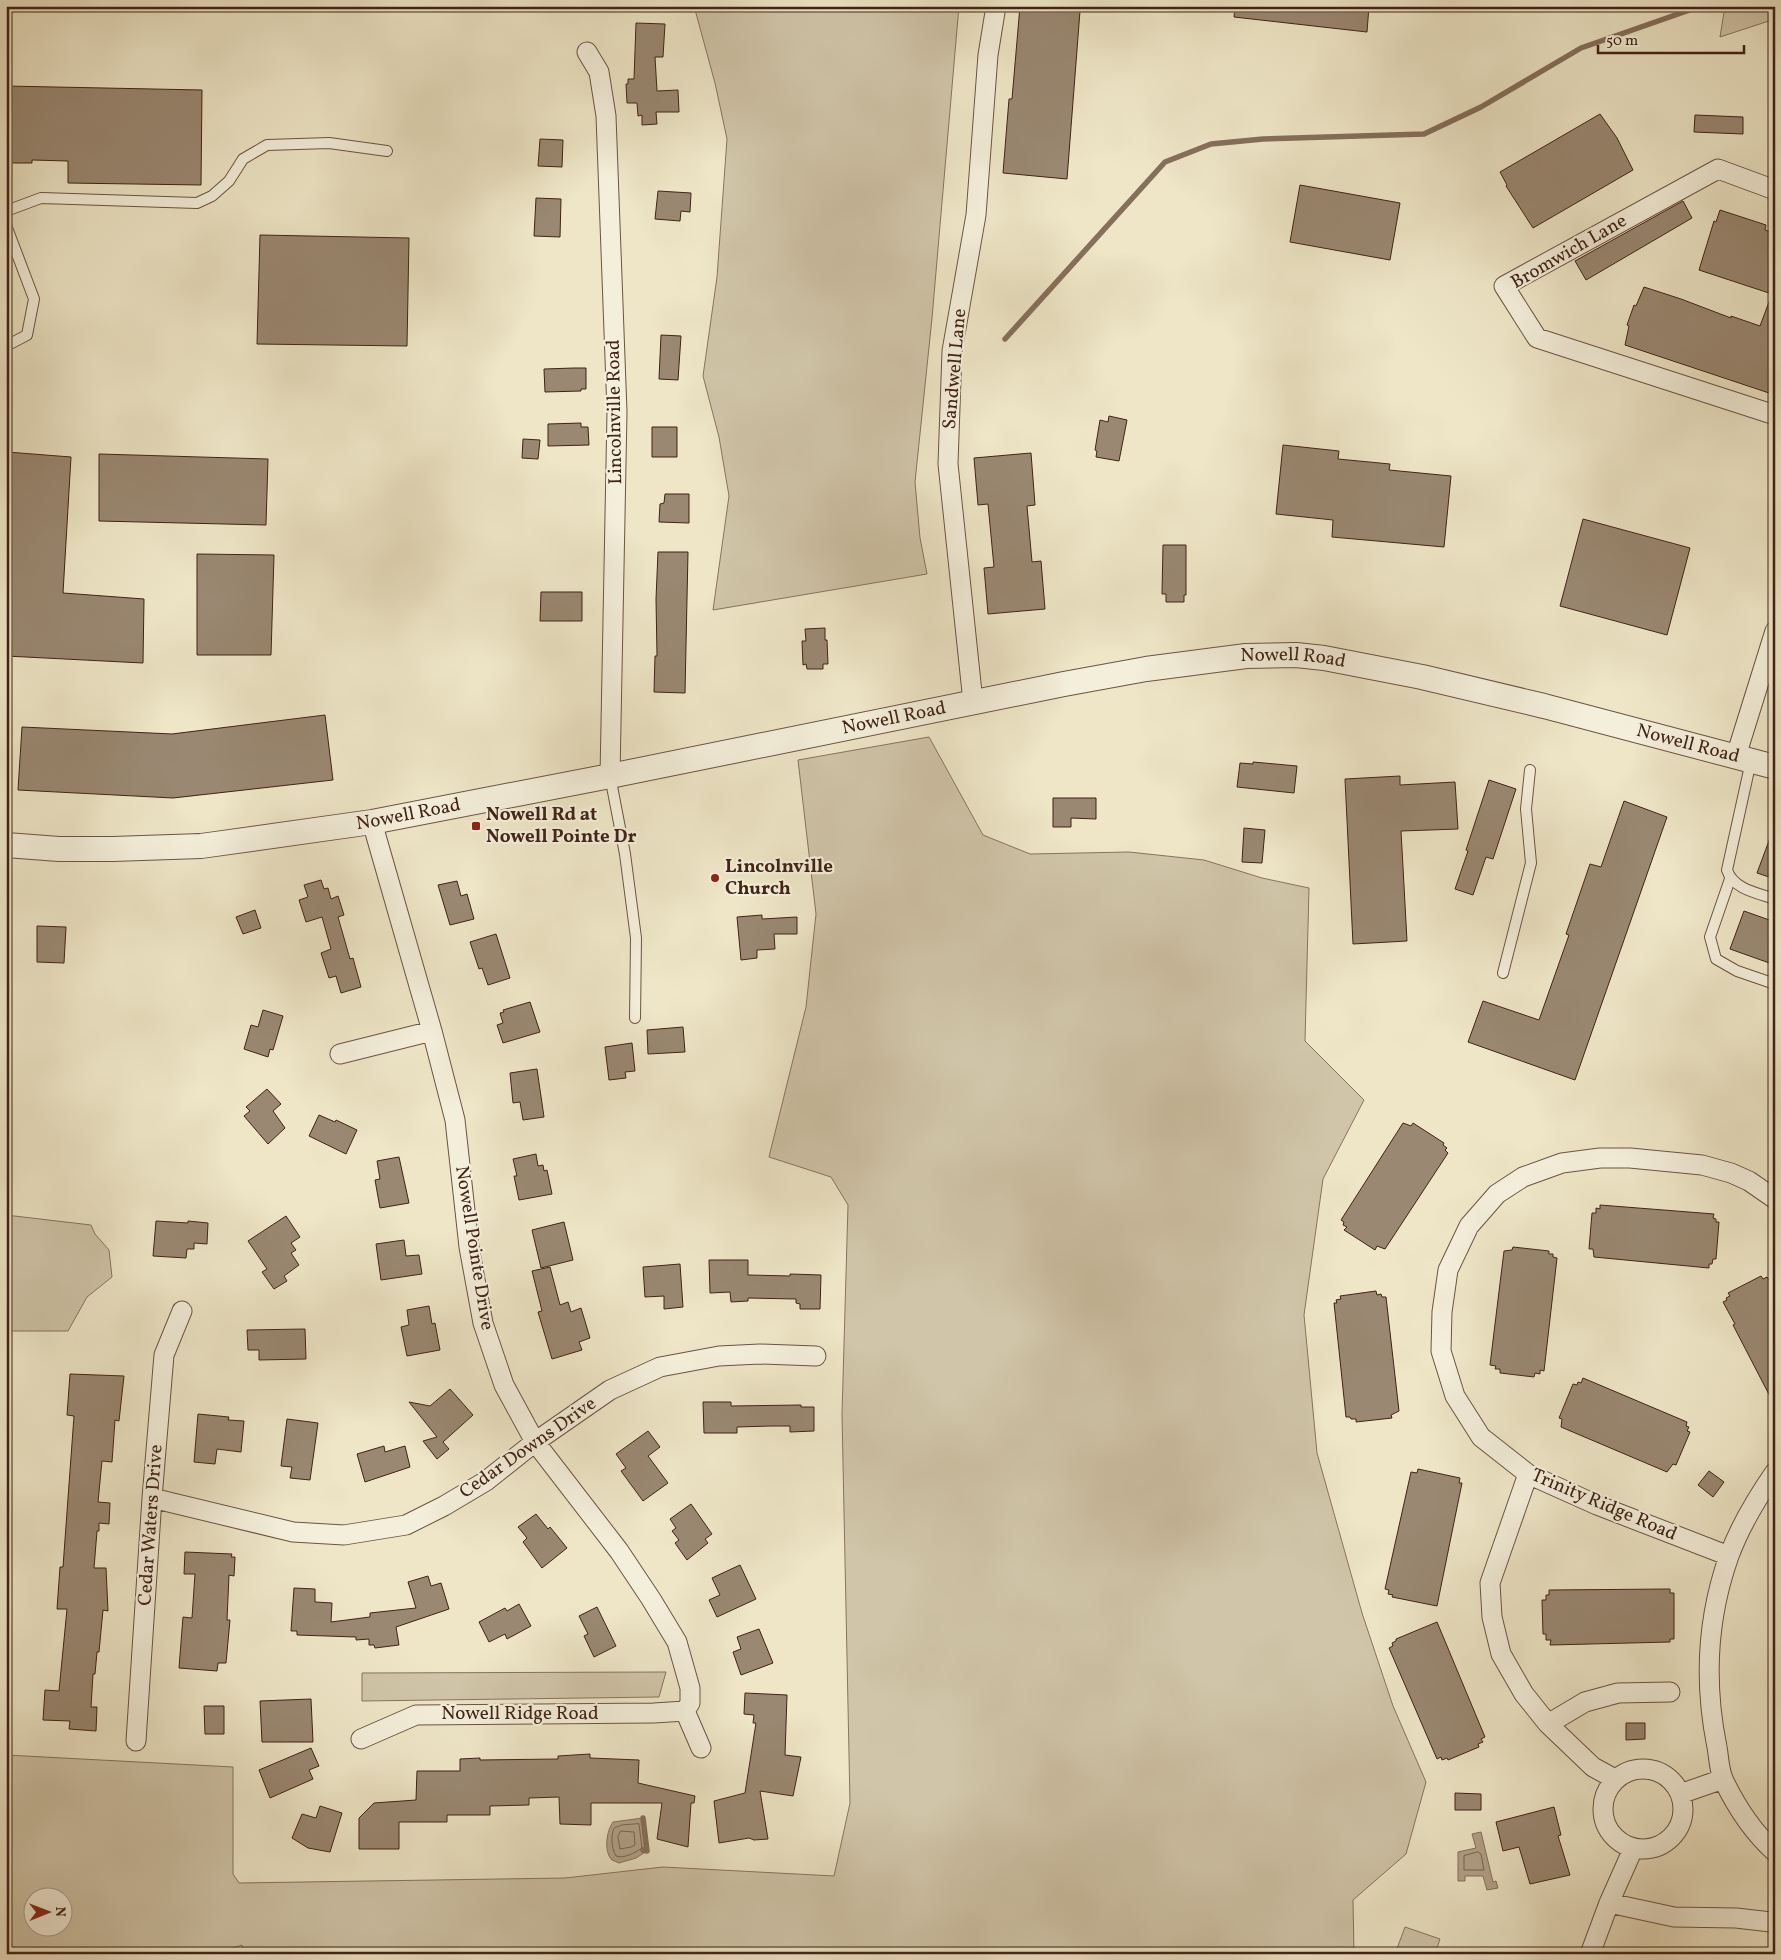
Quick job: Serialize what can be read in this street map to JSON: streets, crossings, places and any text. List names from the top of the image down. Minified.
{"streets":{"street":["Bromwich Lane","Sandwell Lane","Lincolnville Road","Nowell Road","Nowell Pointe Drive","Cedar Downs Drive","Trinity Ridge Road","Cedar Waters Drive","Nowell Ridge Road"]},"crossings":[["Sandwell Lane","Nowell Road"],["Lincolnville Road","Nowell Road"],["Nowell Road","Nowell Pointe Drive"],["Nowell Pointe Drive","Cedar Downs Drive"],["Nowell Pointe Drive","Nowell Ridge Road"],["Cedar Downs Drive","Cedar Waters Drive"]],"places":{"transit":["Nowell Rd at Nowell Pointe Dr"],"other":["Lincolnville Church"]},"scale_bar":"50 m","north":"right"}
